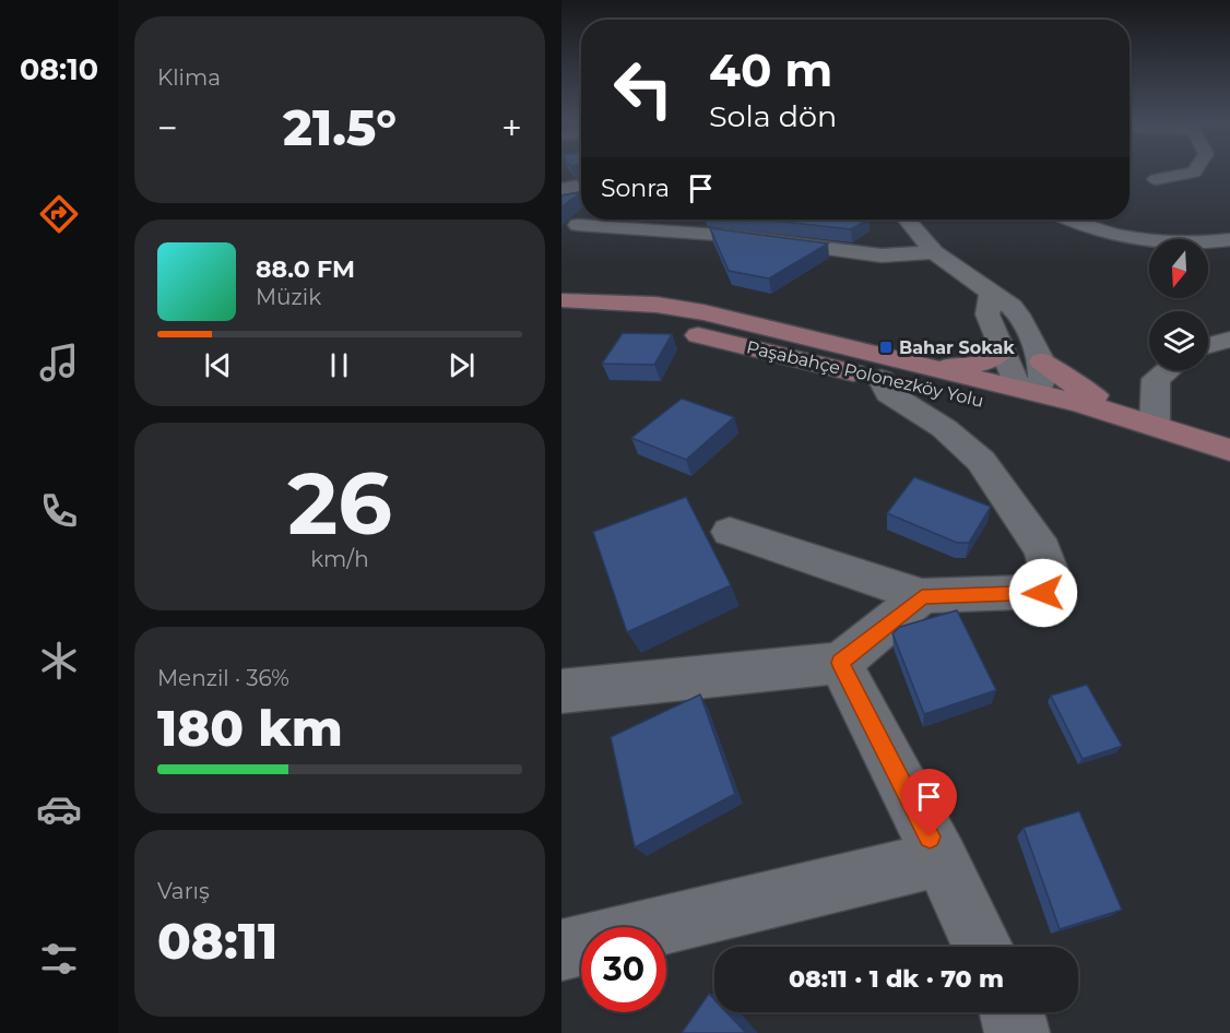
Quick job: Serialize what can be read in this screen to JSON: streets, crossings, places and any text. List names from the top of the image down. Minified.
{"streets":{"main road":["Paşabahçe Polonezköy Yolu"]},"places":{"transit":["Bahar Sokak"]},"north":"bottom","page":{"tabs":"08:10","tile":["Klima",["26","km/h"],["Menzil · 36%","180 km"],["Varış","08:11"]],"turn":["40 m","Sola dön"],"heat":["−","21.5°","+"],"then":"Sonra","song":["88.0 FM","Müzik"],"limit":"30","trip":"08:11 · 1 dk · 70 m"}}
